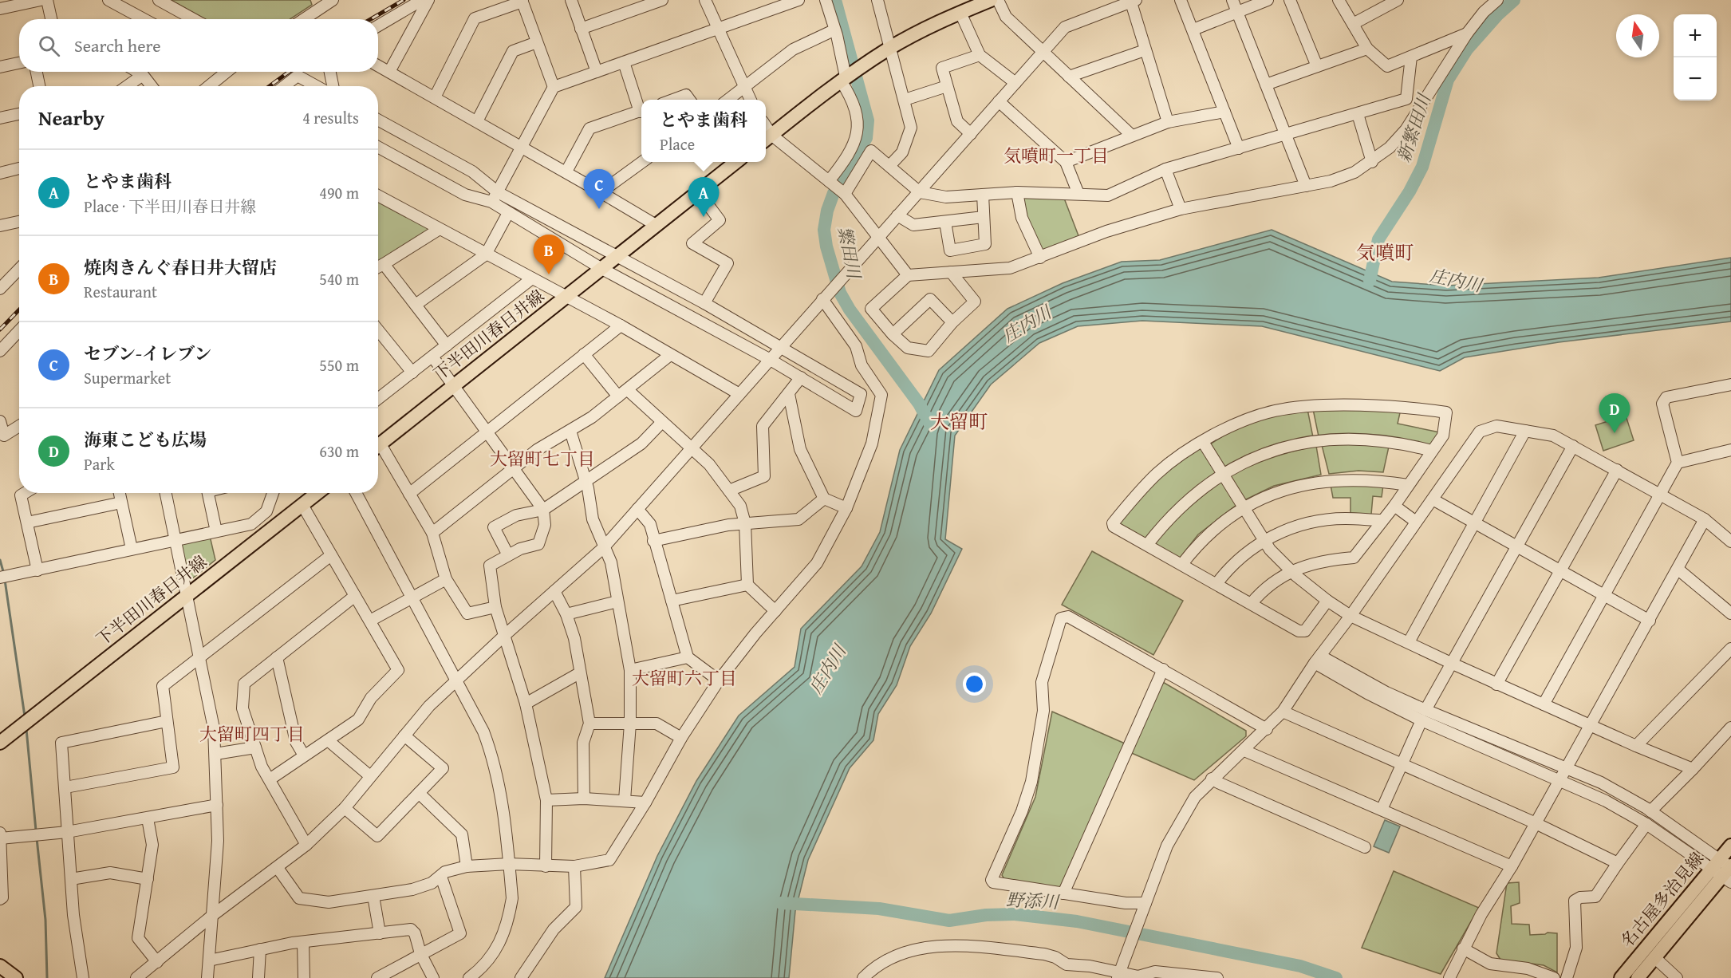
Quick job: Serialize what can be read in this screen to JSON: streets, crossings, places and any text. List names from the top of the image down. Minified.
{"streets":{"main road":["下半田川春日井線","名古屋多治見線"]},"districts":["気噴町一丁目","気噴町","大留町","大留町七丁目","大留町六丁目","大留町四丁目"],"water":["新繁田川","繁田川","庄内川","野添川"],"north":"top","page":{"map_buttons":["+","−"],"search":"Search here","heading":["Nearby","4 results"],"popup":["とやま歯科","Place"],"list":[{"mark":"A","name":"とやま歯科","note":"Place · 下半田川春日井線","value":"490 m"},{"mark":"B","name":"焼肉きんぐ春日井大留店","note":"Restaurant","value":"540 m"},{"mark":"C","name":"セブン-イレブン","note":"Supermarket","value":"550 m"},{"mark":"D","name":"海東こども広場","note":"Park","value":"630 m"}],"pins":["C","A","B","D"]}}
